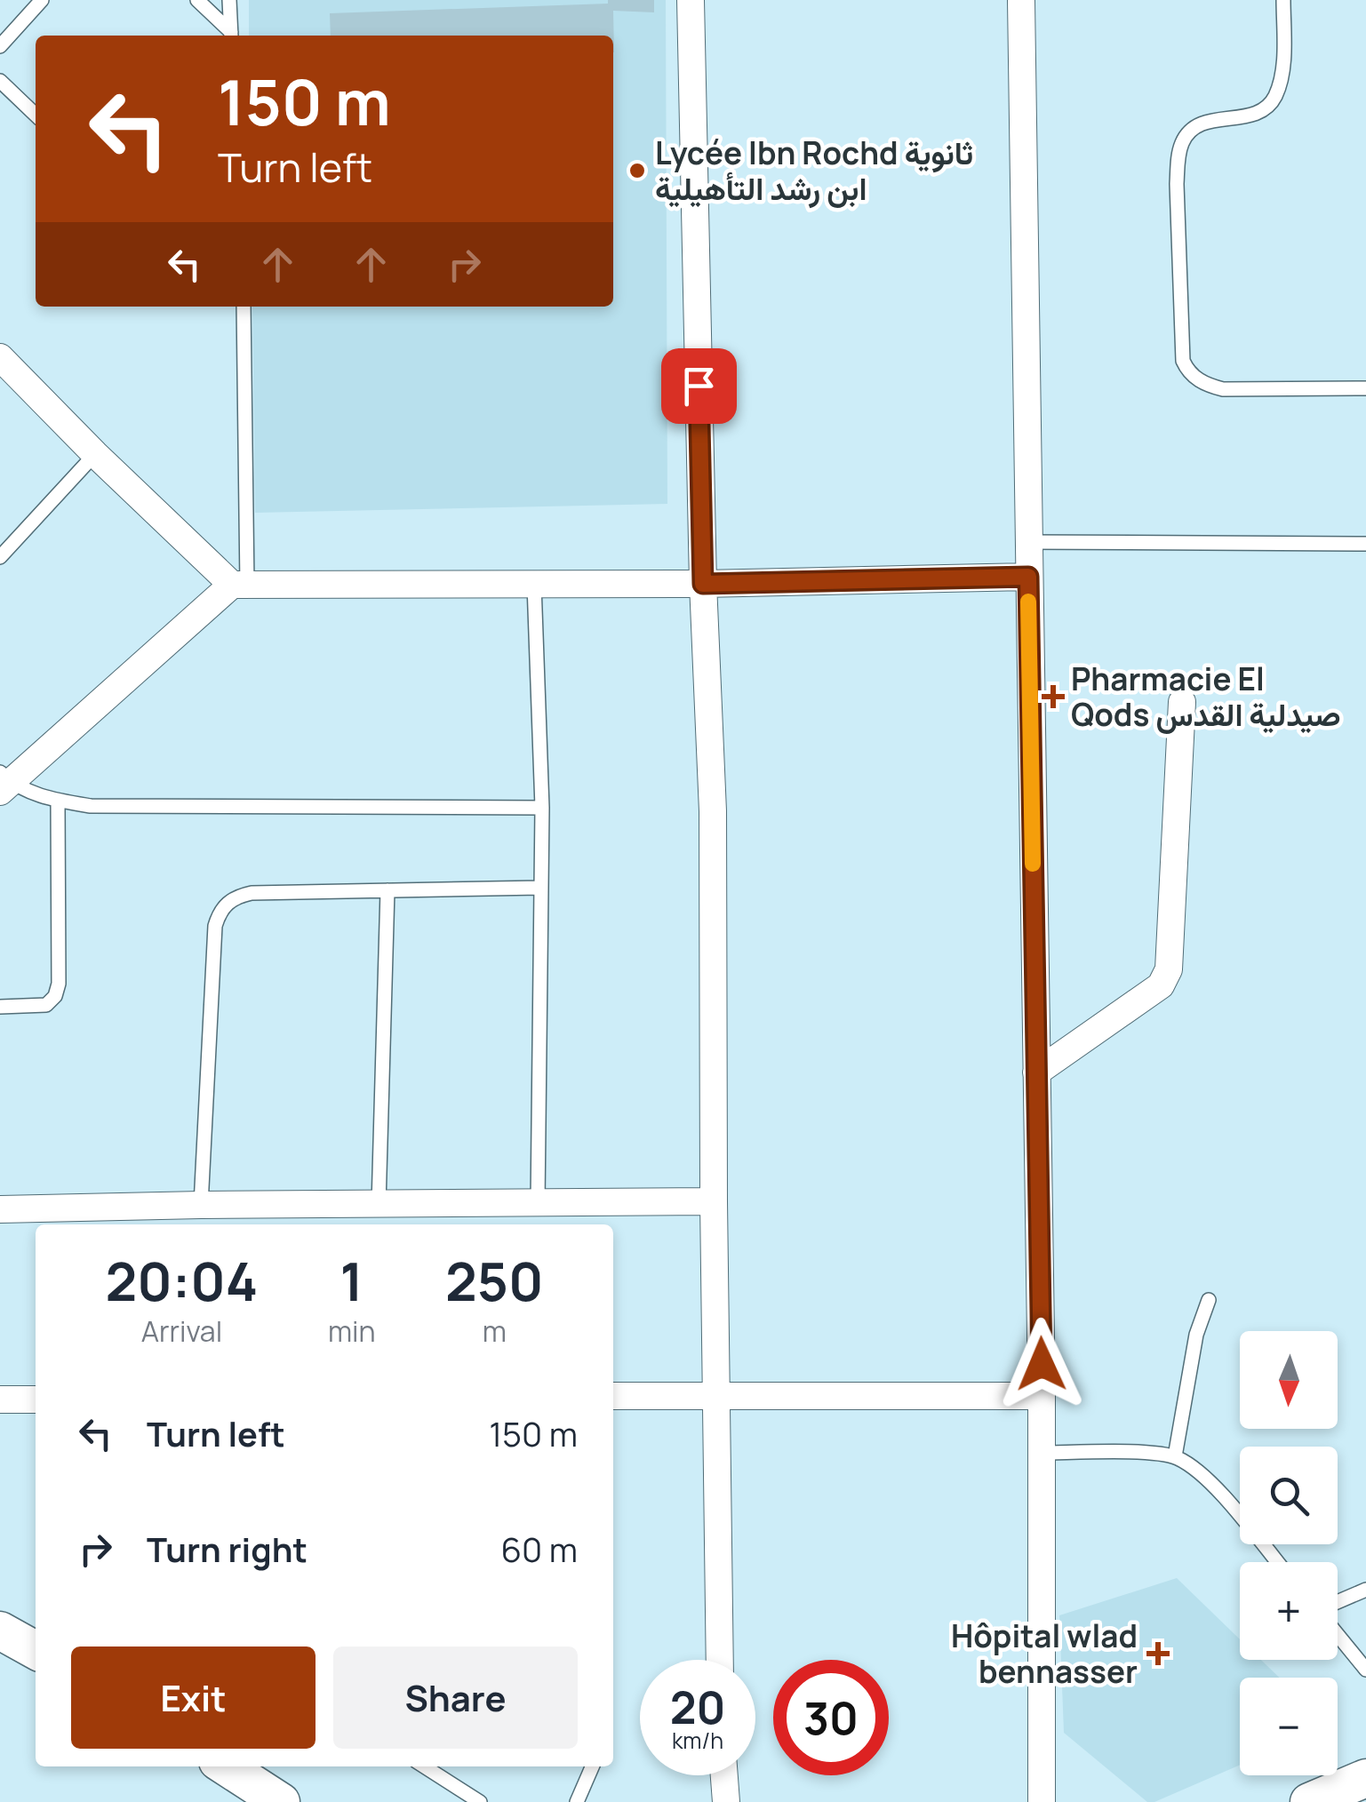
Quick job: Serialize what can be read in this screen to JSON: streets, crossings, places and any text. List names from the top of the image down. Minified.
{"places":{"other":["Lycée Ibn Rochd ثانوية ابن رشد التأهيلية"],"health":["Pharmacie El Qods صيدلية القدس","Hôpital wlad bennasser"]},"north":"bottom","page":{"turn":["150 m","Turn left"],"eta":["20:04","Arrival","1","min","250","m"],"map_buttons":["+","−"],"list":[{"name":"Turn left","value":"150 m"},{"name":"Turn right","value":"60 m"}],"buttons":["Exit","Share"],"speed":"20 km/h","limit":"30"}}
